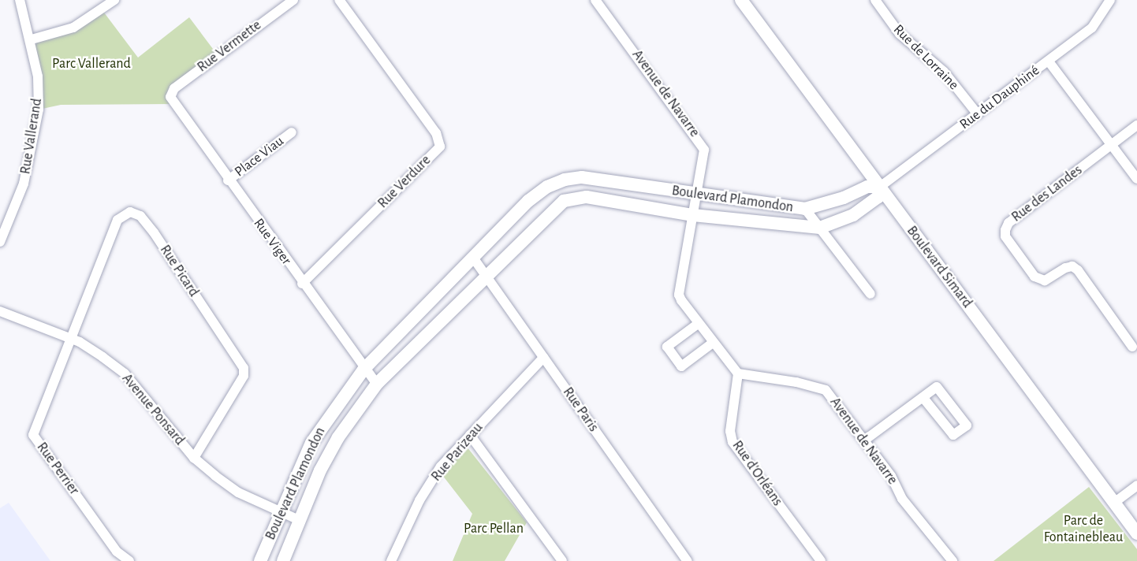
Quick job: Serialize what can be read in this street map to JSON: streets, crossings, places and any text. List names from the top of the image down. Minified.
{"streets":{"street":["Rue Vermette","Rue de Lorraine","Avenue de Navarre","Rue du Dauphiné","Rue Vallerand","Place Viau","Rue Verdure","Rue des Landes","Boulevard Plamondon","Rue Viger","Boulevard Simard","Rue Picard","Avenue Ponsard","Rue Paris","Rue Parizeau","Rue Perrier","Rue d'Orléans"]},"crossings":[["Rue Vermette","Rue Viger"],["Rue de Lorraine","Rue du Dauphiné"],["Avenue de Navarre","Boulevard Plamondon"],["Avenue de Navarre","Rue d'Orléans"],["Rue du Dauphiné","Boulevard Plamondon"],["Rue du Dauphiné","Boulevard Simard"],["Place Viau","Rue Viger"],["Rue Verdure","Rue Viger"],["Boulevard Plamondon","Rue Viger"],["Boulevard Plamondon","Boulevard Simard"],["Boulevard Plamondon","Avenue Ponsard"],["Boulevard Plamondon","Rue Paris"],["Rue Picard","Avenue Ponsard"],["Rue Picard","Rue Perrier"],["Avenue Ponsard","Rue Perrier"],["Rue Paris","Rue Parizeau"]],"parks":["Parc Vallerand","Parc de Fontainebleau","Parc Pellan"]}
